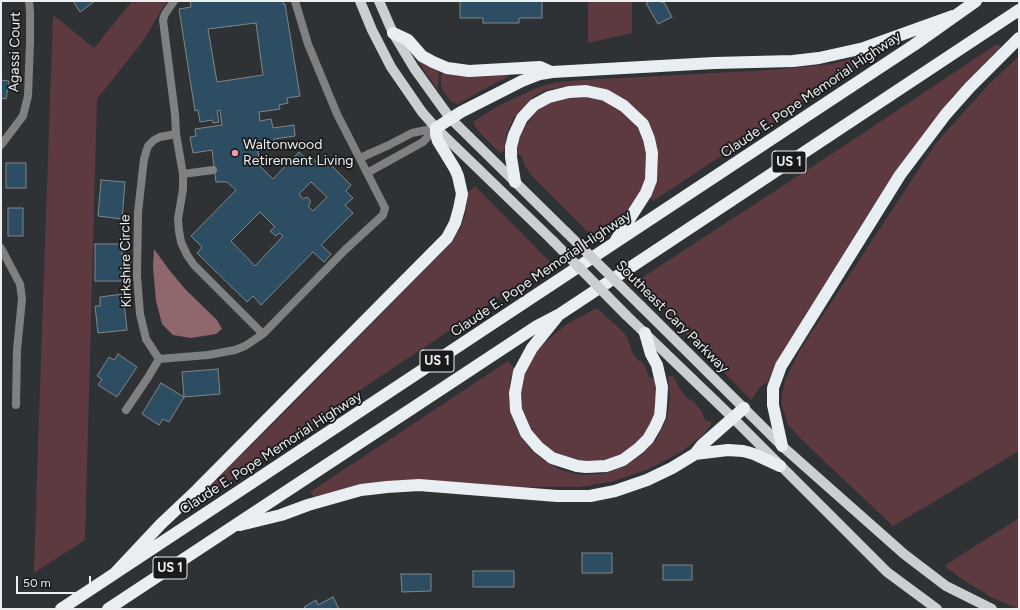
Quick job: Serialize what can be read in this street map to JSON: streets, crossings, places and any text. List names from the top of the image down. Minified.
{"streets":{"highway":["Claude E. Pope Memorial Highway","US 1"],"main road":["Southeast Cary Parkway"],"street":["Agassi Court","Kirkshire Circle"]},"places":["Waltonwood Retirement Living"],"scale_bar":"50 m"}
